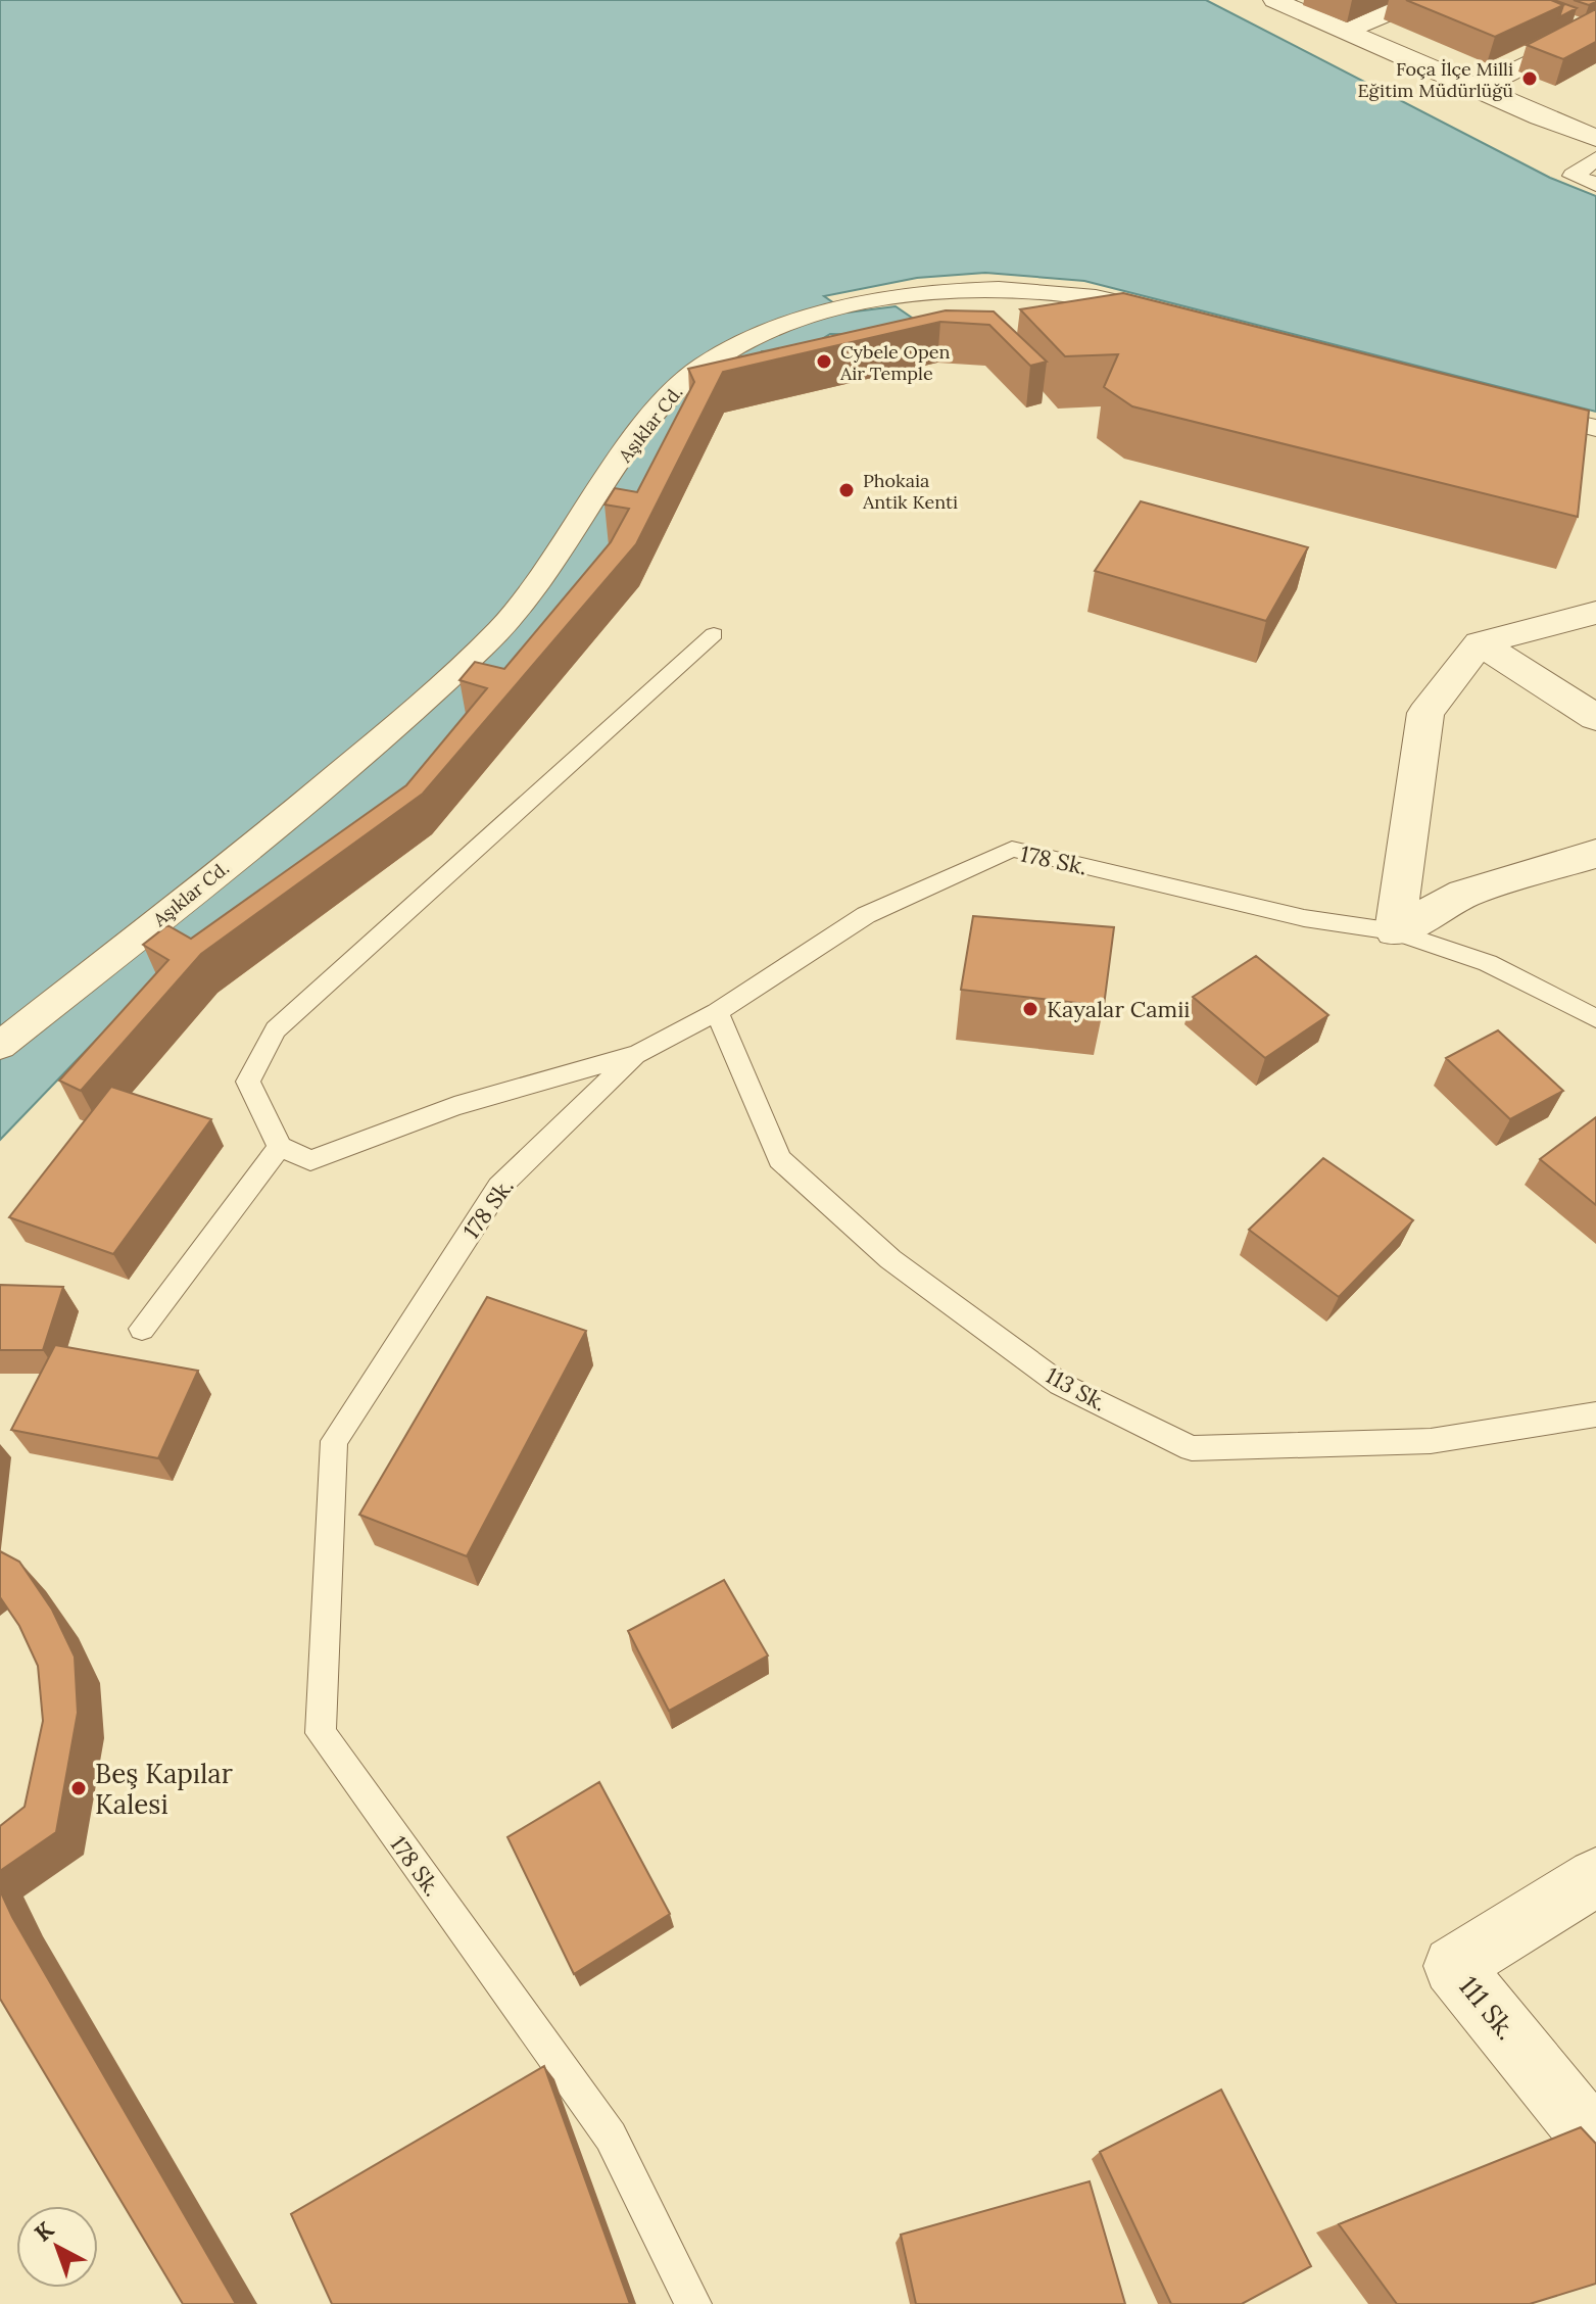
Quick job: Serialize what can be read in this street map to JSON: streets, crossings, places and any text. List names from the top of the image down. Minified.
{"streets":{"street":["Aşıklar Cd.","111 Sk."],"lane":["178 Sk.","113 Sk."]},"crossings":[["178 Sk.","113 Sk."]],"places":["Foça İlçe Milli Eğitim Müdürlüğü","Cybele Open Air Temple","Phokaia Antik Kenti","Kayalar Camii","Beş Kapılar Kalesi"],"north":"top left"}
